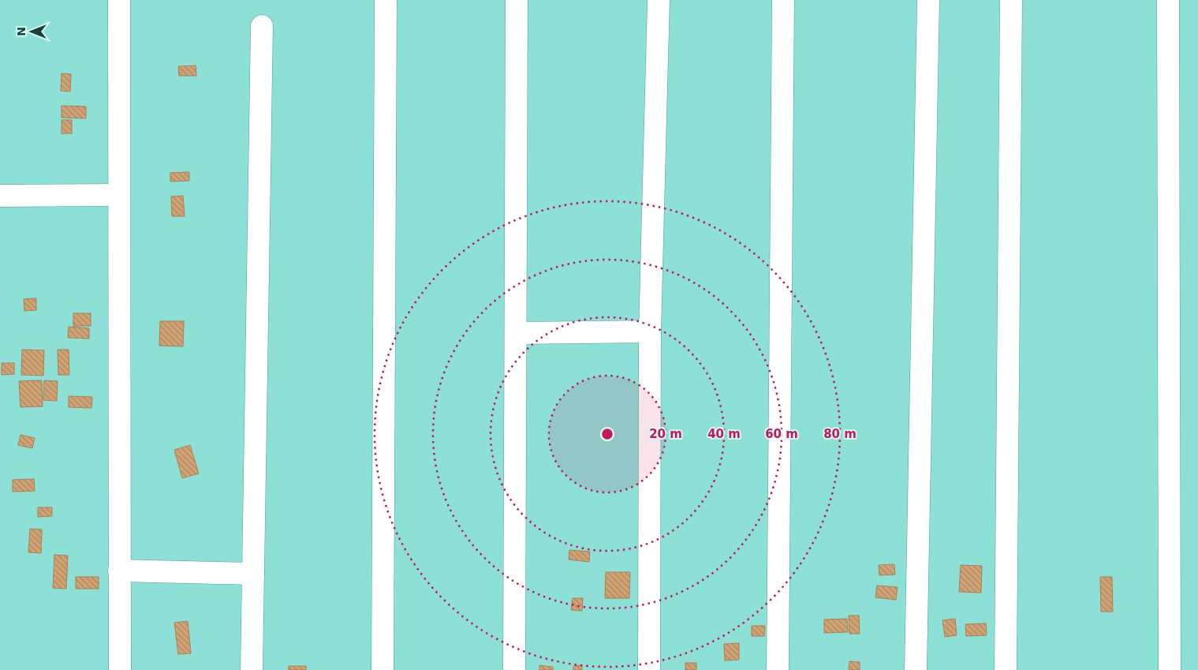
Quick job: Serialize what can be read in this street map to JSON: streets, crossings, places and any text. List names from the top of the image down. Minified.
{"north":"left","rings":["20 m","40 m","60 m","80 m"]}
